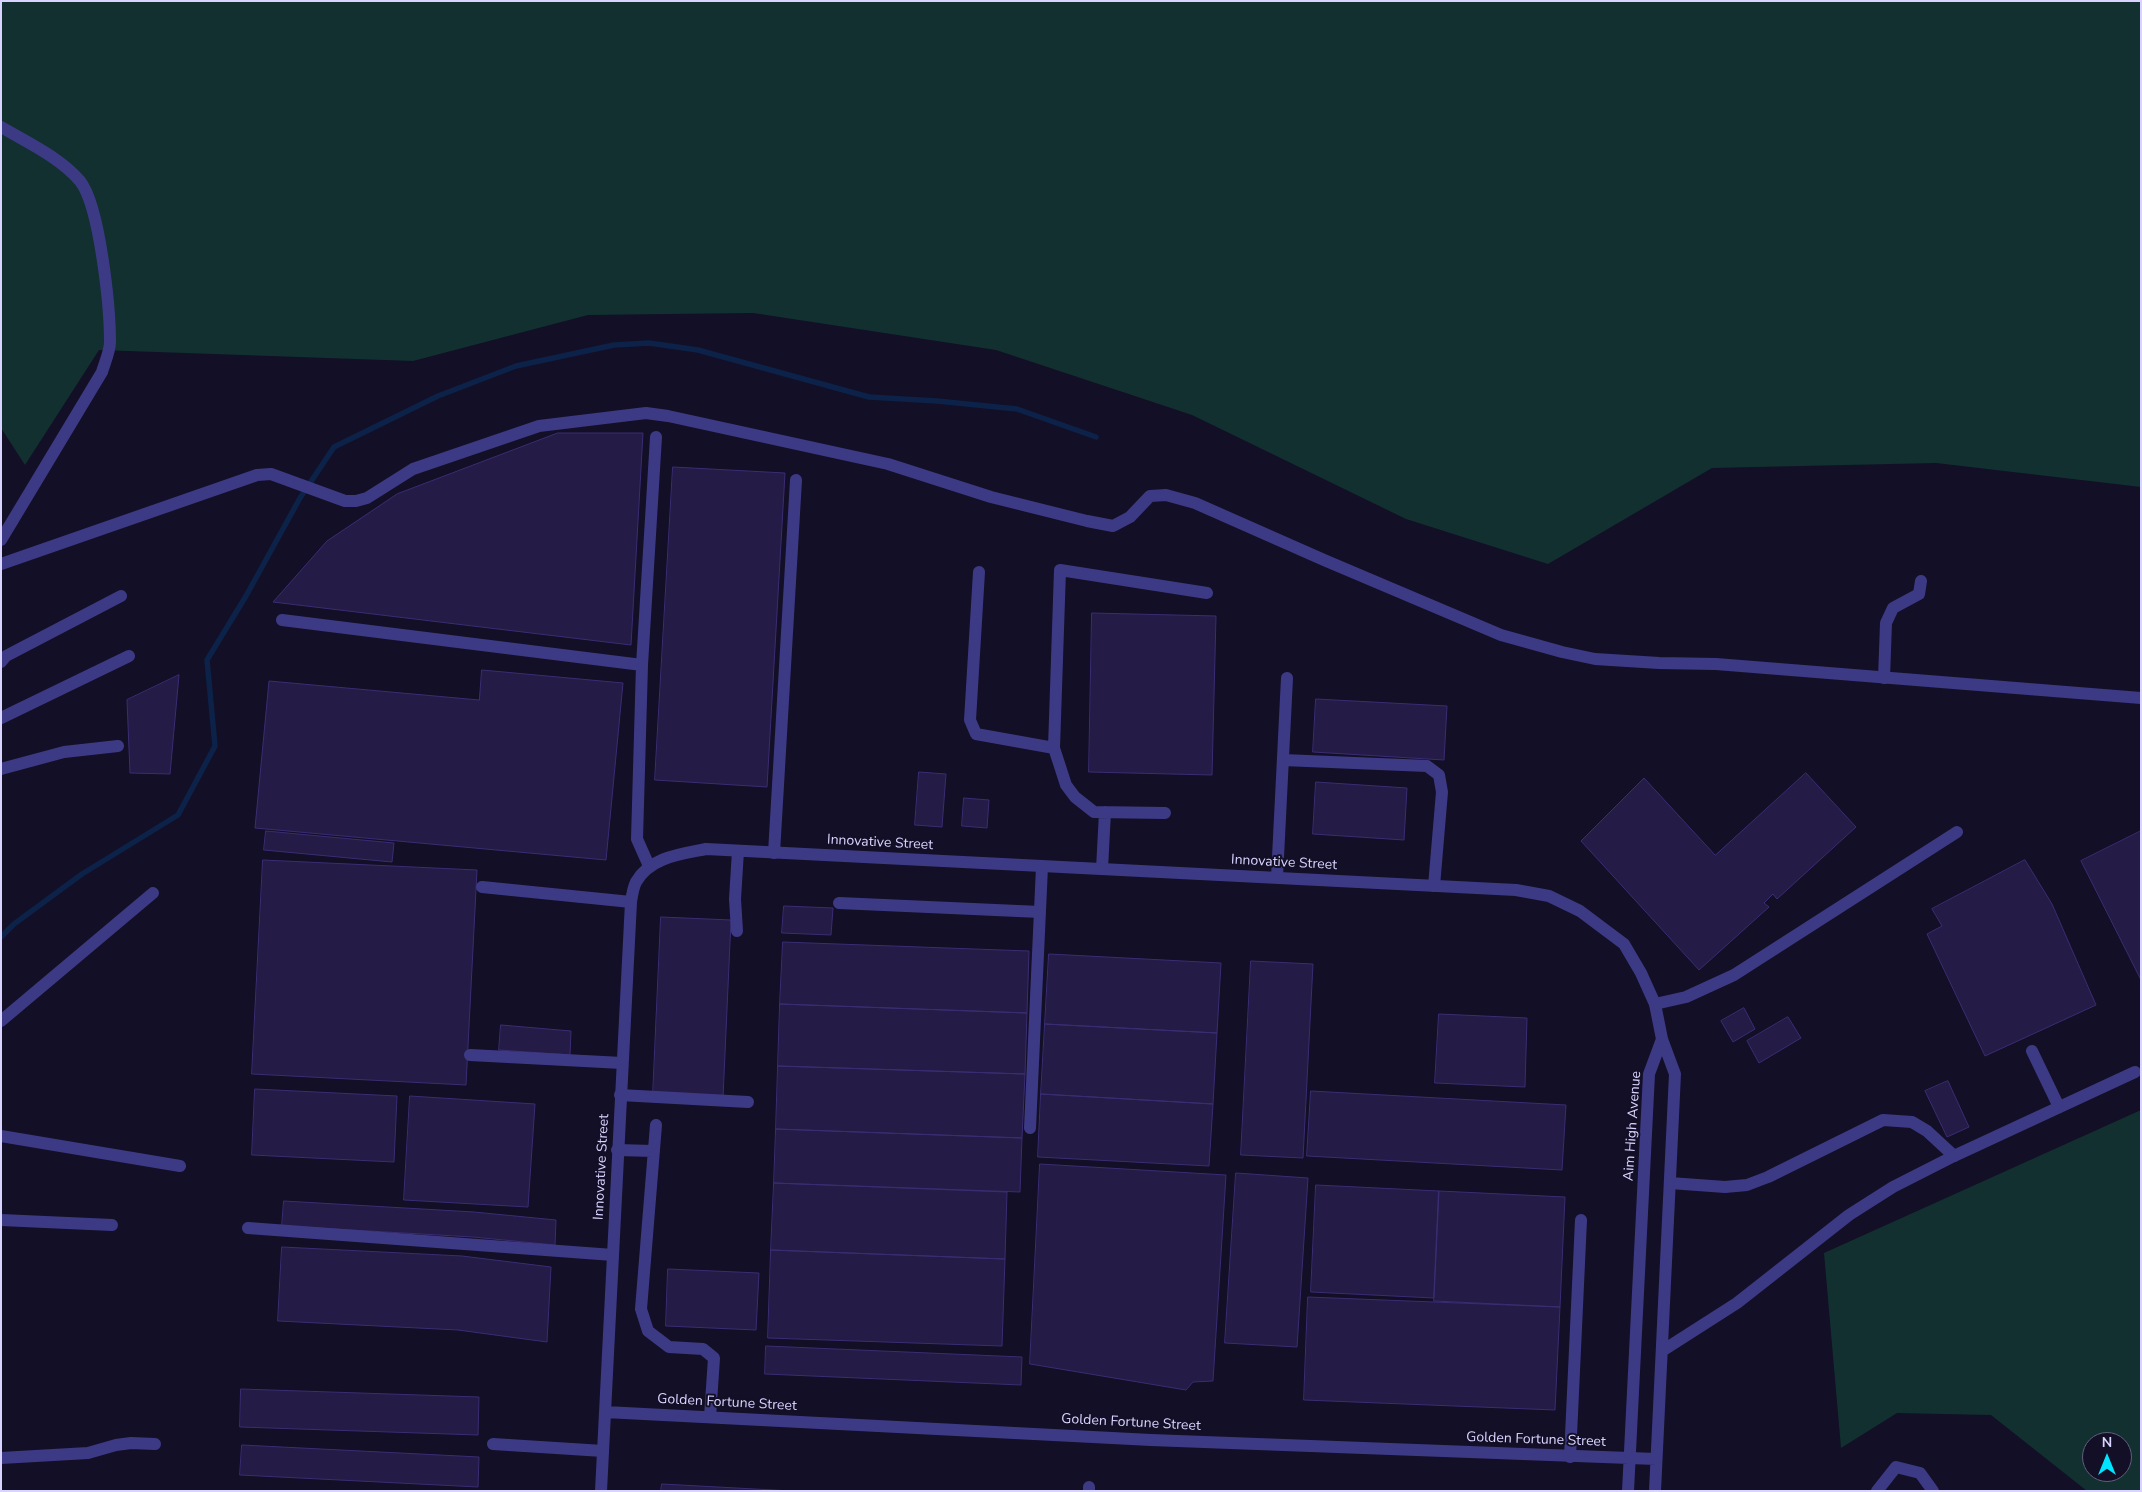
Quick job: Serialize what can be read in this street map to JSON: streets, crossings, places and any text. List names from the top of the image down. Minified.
{"streets":{"street":["Innovative Street","Aim High Avenue","Golden Fortune Street"]},"crossings":[["Innovative Street","Aim High Avenue"],["Innovative Street","Golden Fortune Street"],["Aim High Avenue","Golden Fortune Street"]],"north":"top"}
